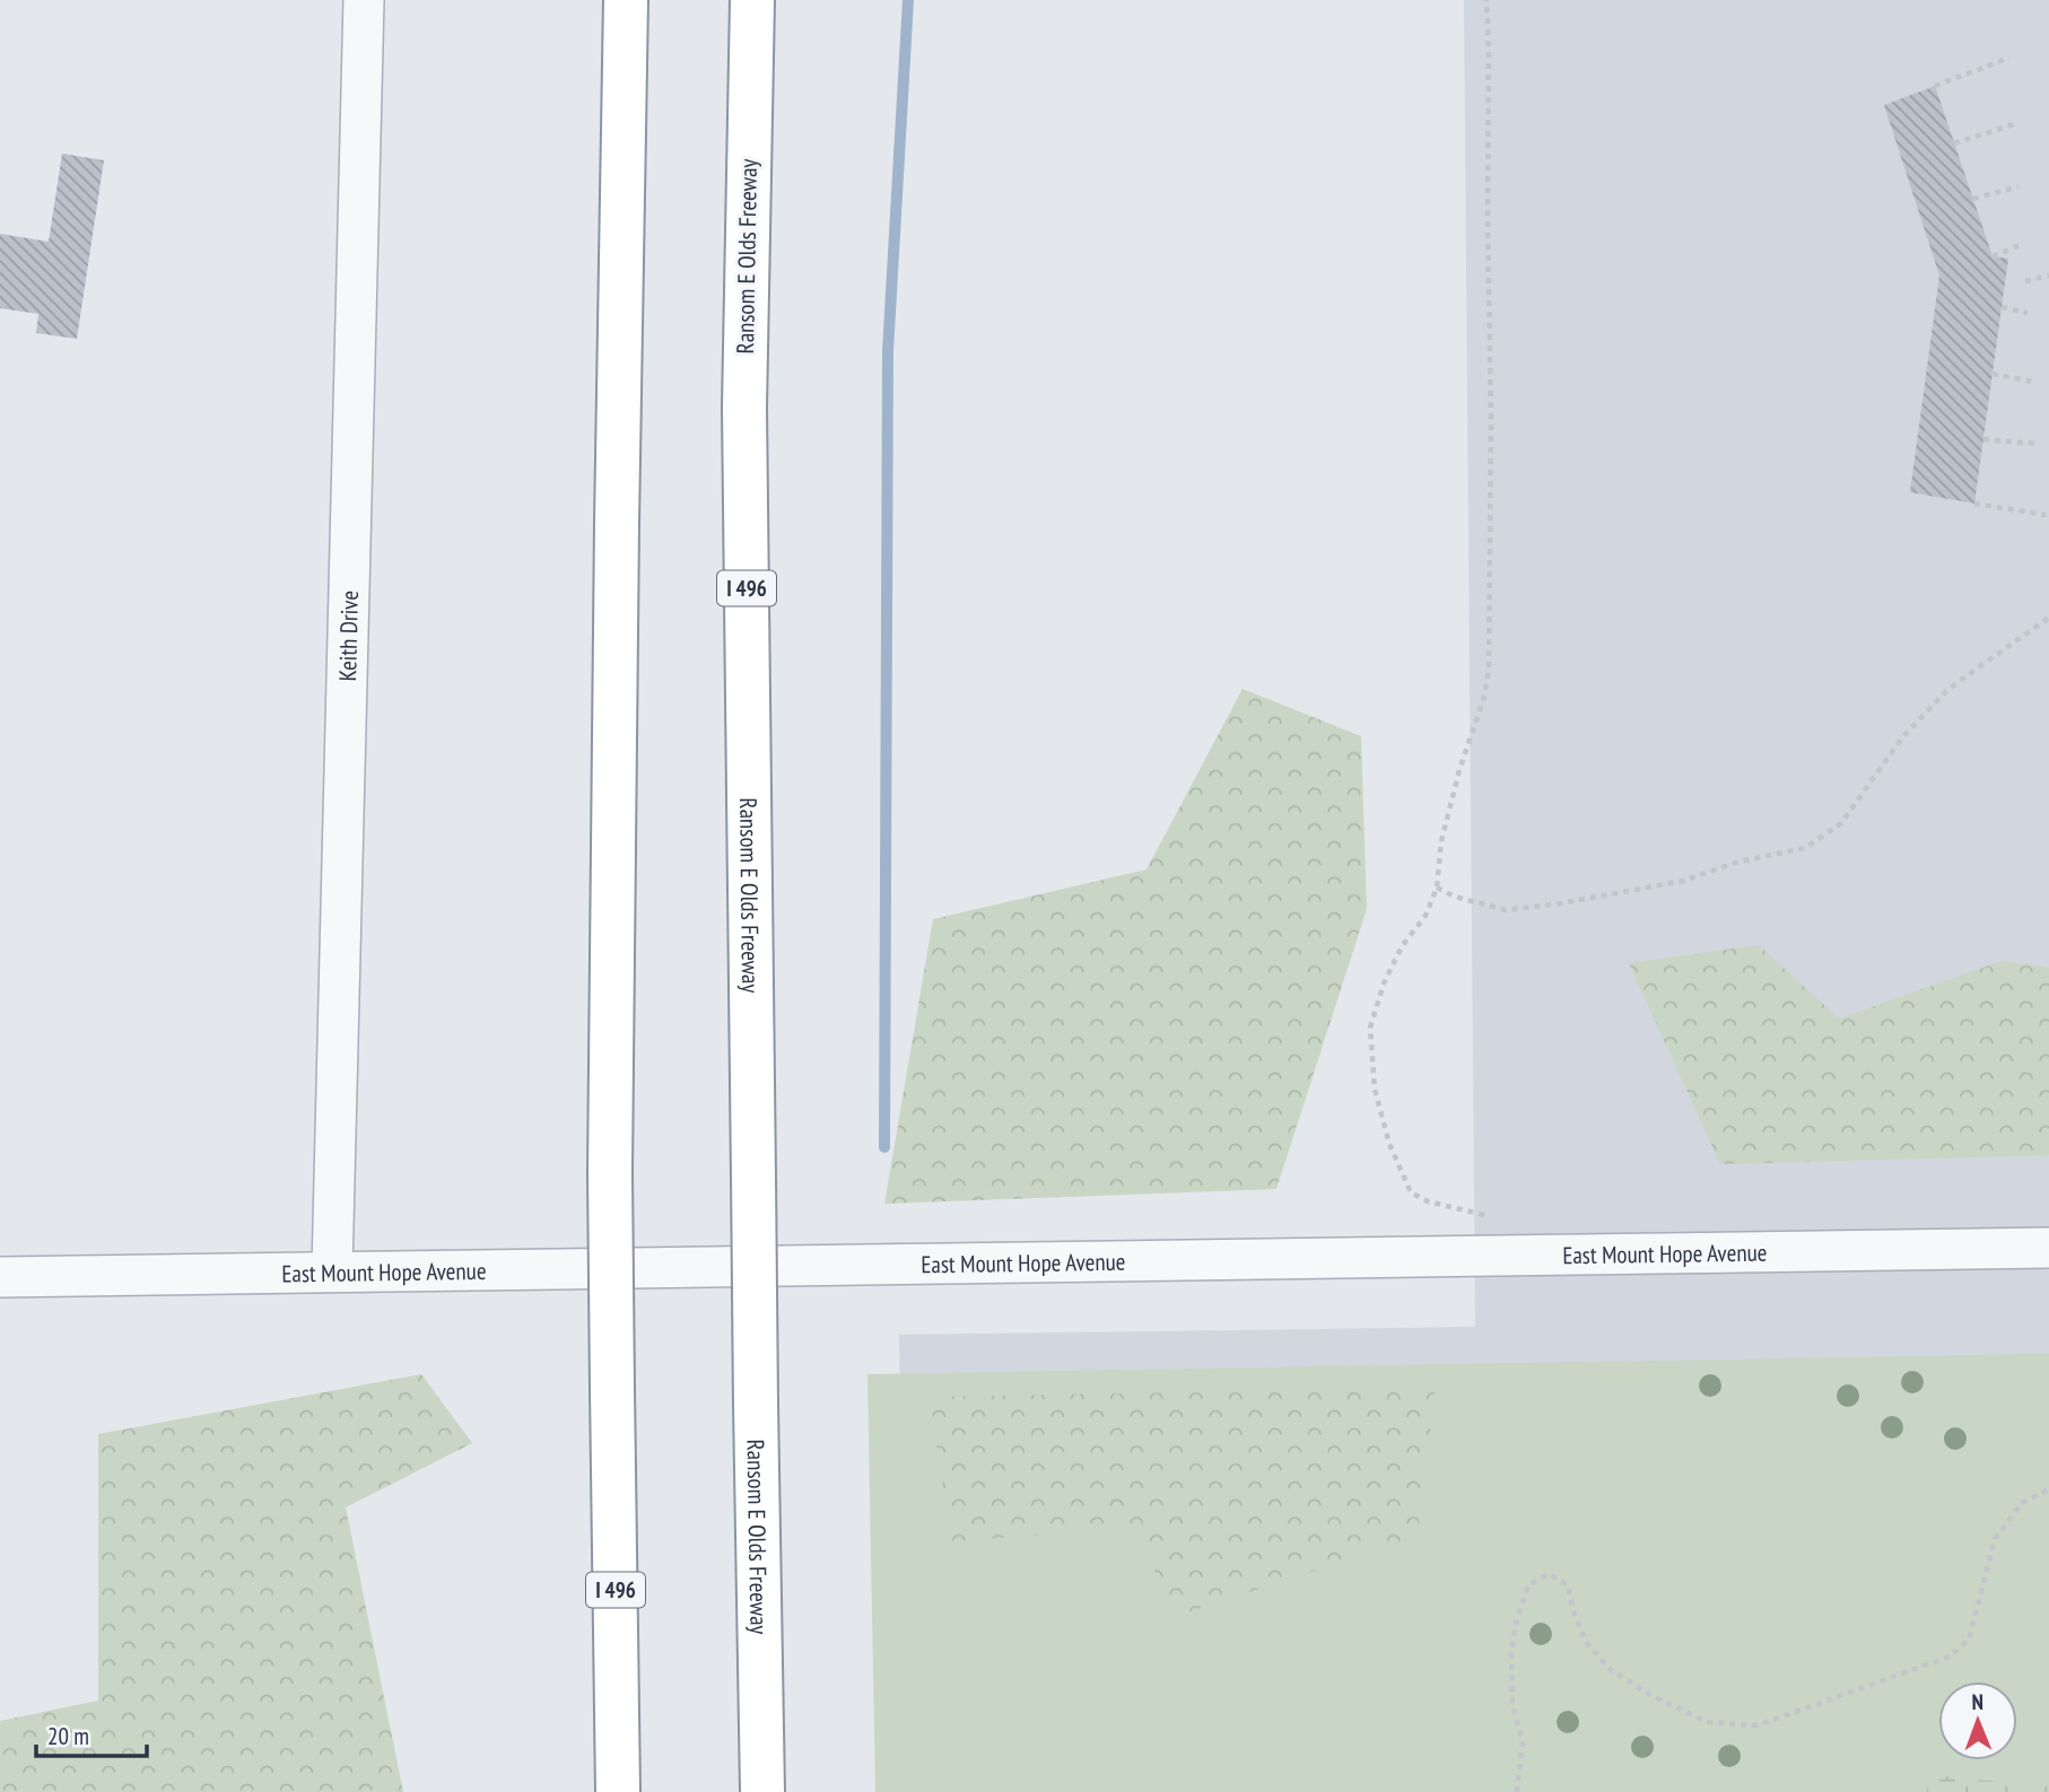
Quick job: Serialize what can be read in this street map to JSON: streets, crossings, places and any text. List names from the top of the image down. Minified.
{"streets":{"highway":["Ransom E Olds Freeway","I 496"],"street":["Keith Drive","East Mount Hope Avenue"]},"crossings":[["Keith Drive","East Mount Hope Avenue"]],"scale_bar":"20 m","north":"top"}
